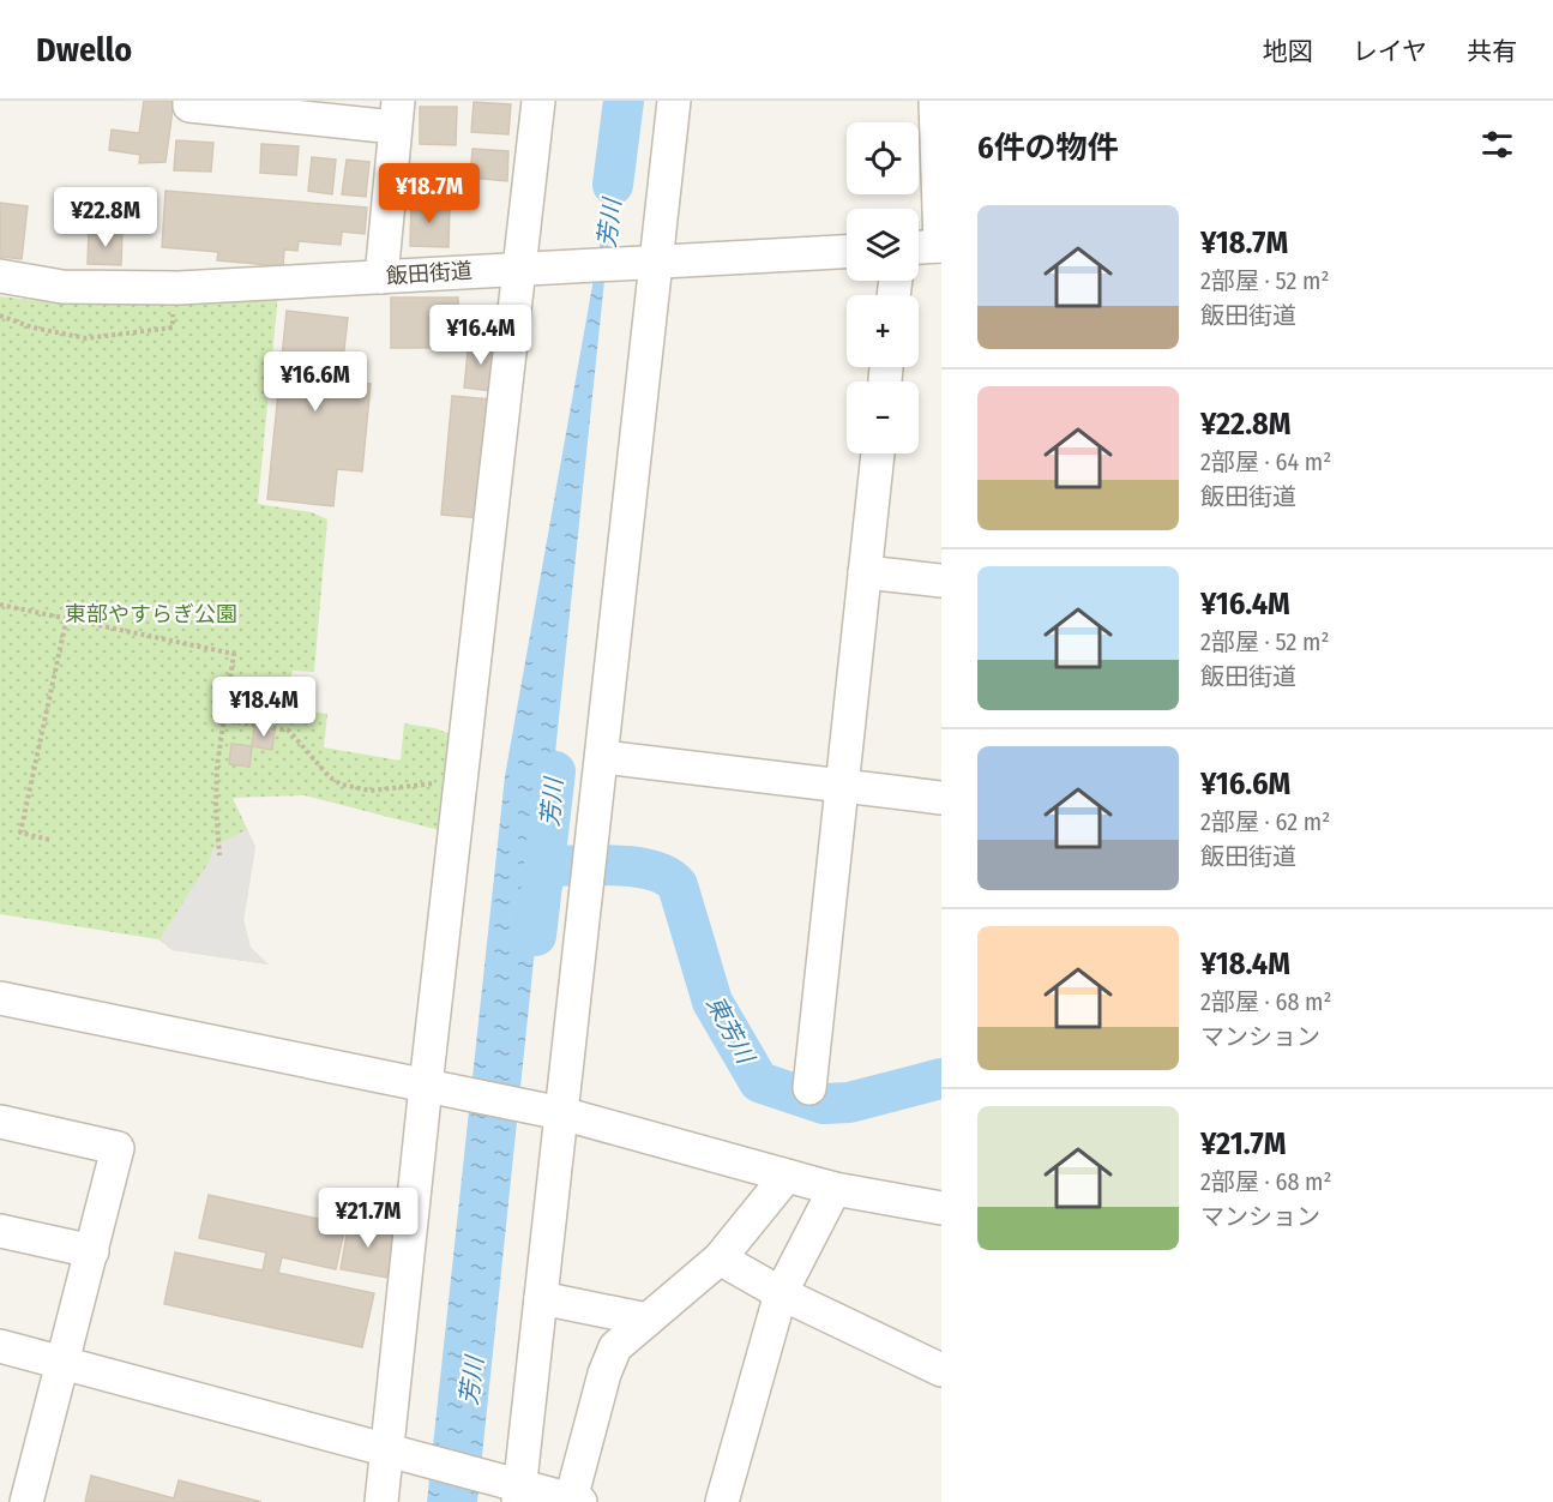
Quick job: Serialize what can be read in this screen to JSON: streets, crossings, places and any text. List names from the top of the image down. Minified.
{"streets":{"street":["飯田街道"]},"water":["芳川","東芳川"],"parks":["東部やすらぎ公園"],"page":{"header":"Dwello","nav":["地図","レイヤ","共有"],"heading":"6件の物件","map_buttons":["+","−"],"price":["¥18.7M","¥22.8M","¥16.4M","¥16.6M","¥18.4M","¥21.7M"],"list":[{"name":"¥18.7M","note":"2部屋 · 52 m² · 飯田街道"},{"name":"¥22.8M","note":"2部屋 · 64 m² · 飯田街道"},{"name":"¥16.4M","note":"2部屋 · 52 m² · 飯田街道"},{"name":"¥16.6M","note":"2部屋 · 62 m² · 飯田街道"},{"name":"¥18.4M","note":"2部屋 · 68 m² · マンション"},{"name":"¥21.7M","note":"2部屋 · 68 m² · マンション"}]}}
